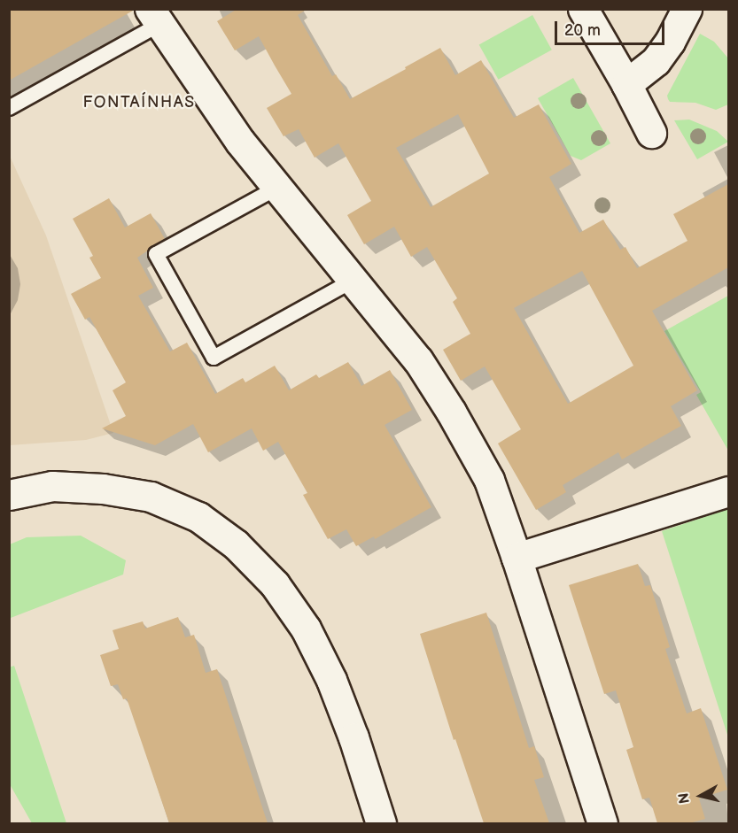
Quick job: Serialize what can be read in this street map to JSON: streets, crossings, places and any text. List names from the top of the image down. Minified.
{"districts":["FONTAÍNHAS"],"scale_bar":"20 m","north":"left"}
